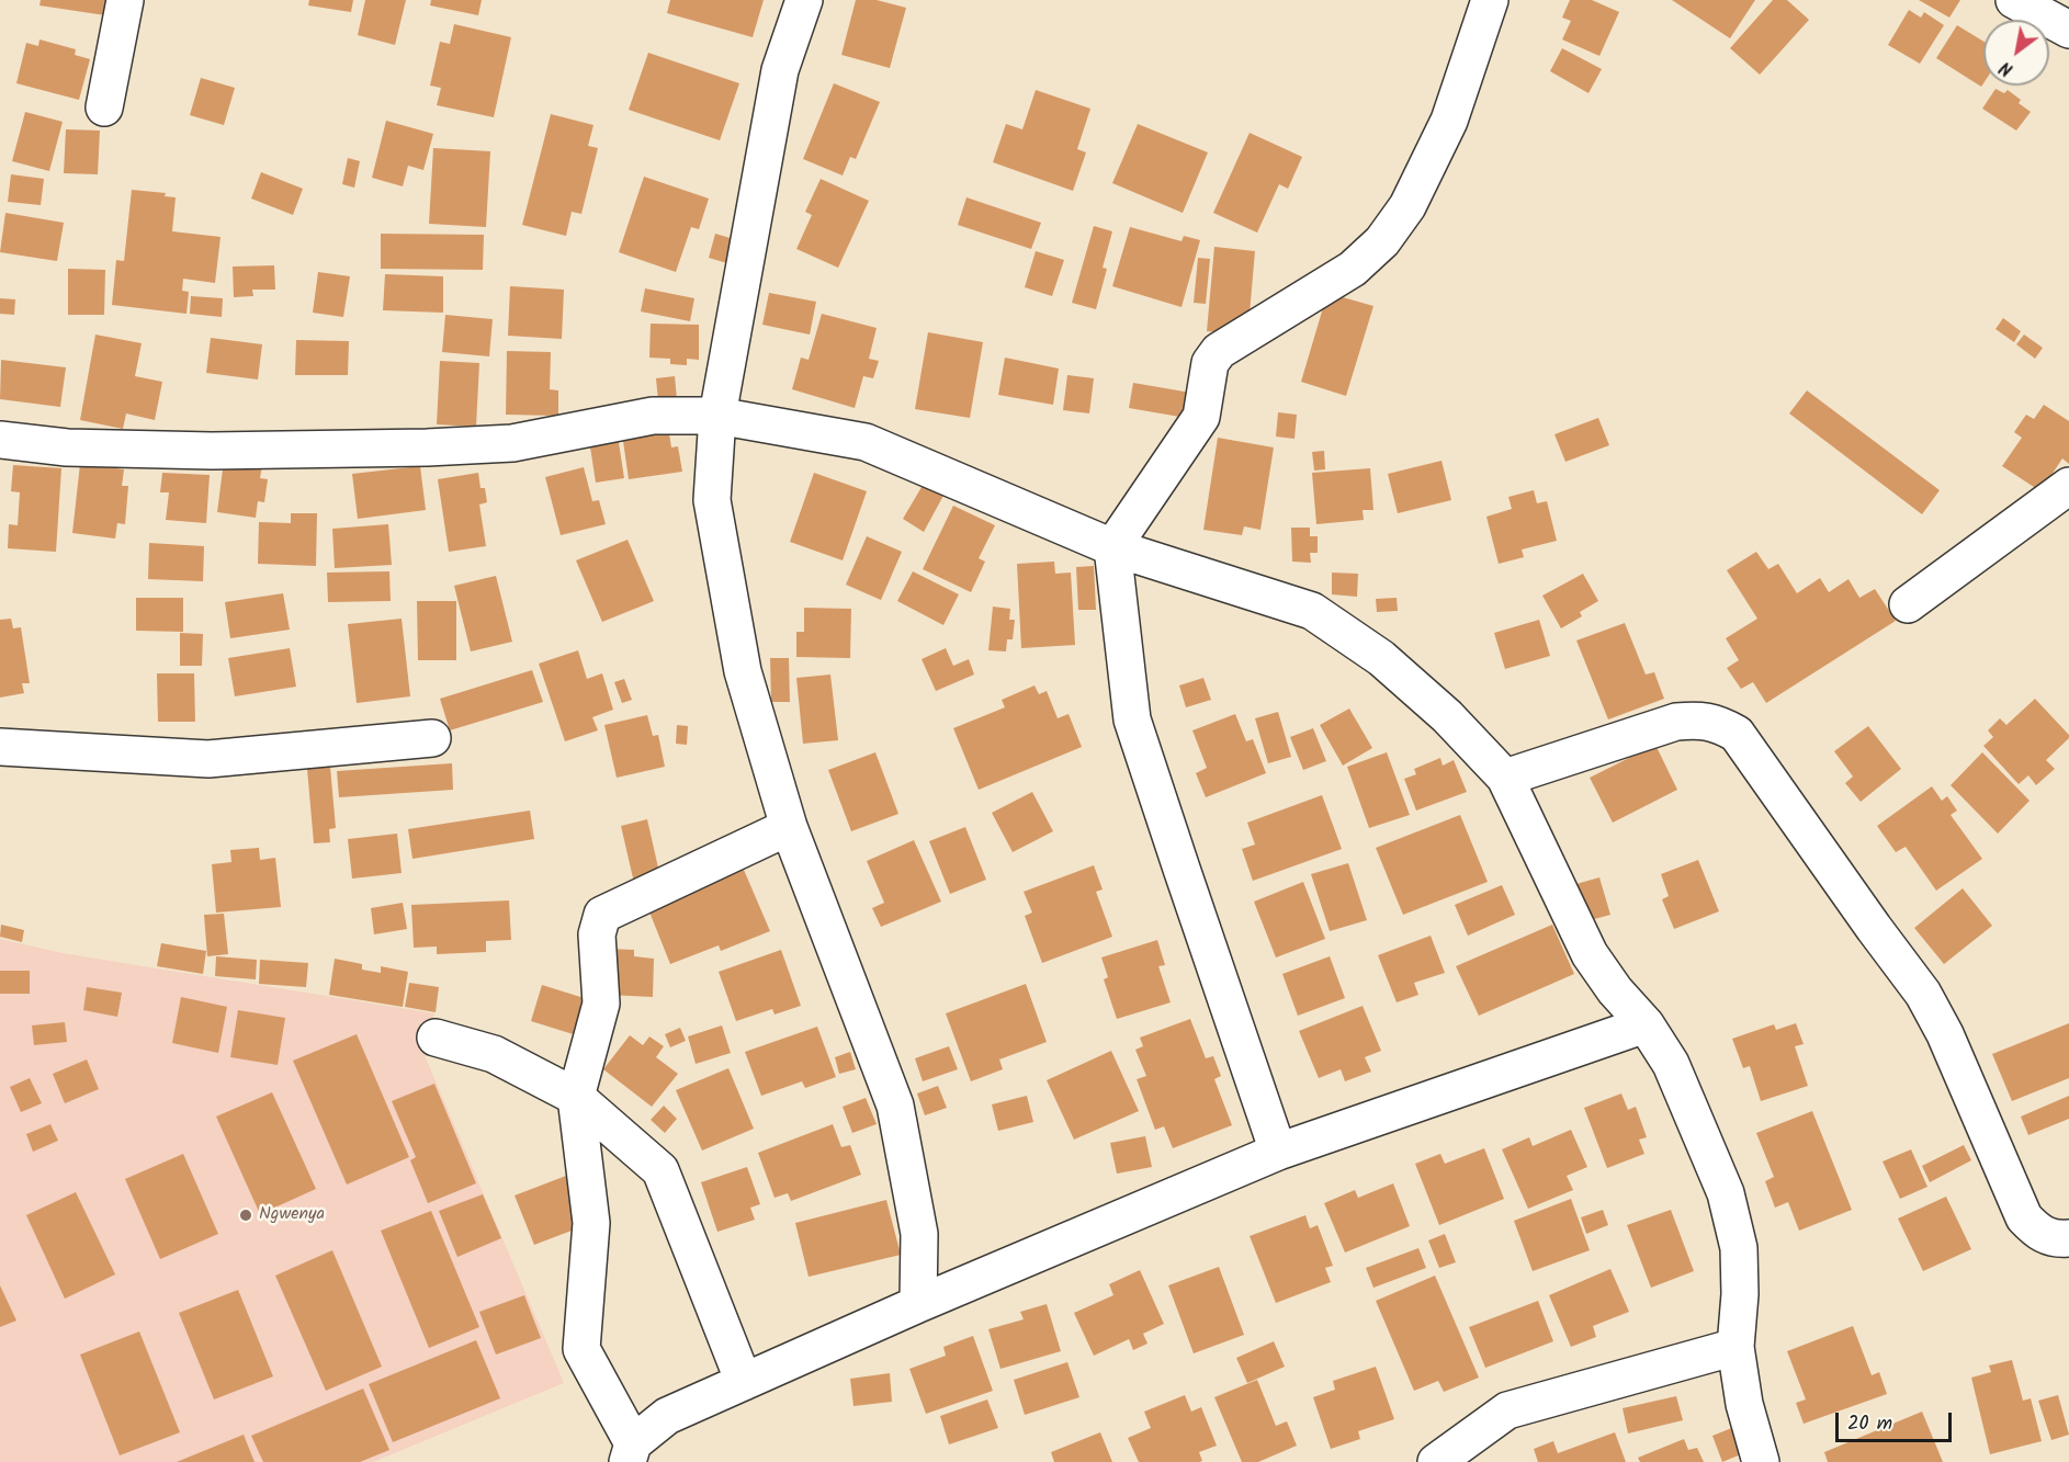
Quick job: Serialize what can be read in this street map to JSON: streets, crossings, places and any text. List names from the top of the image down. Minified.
{"places":["Ngwenya"],"scale_bar":"20 m","north":"bottom left"}
